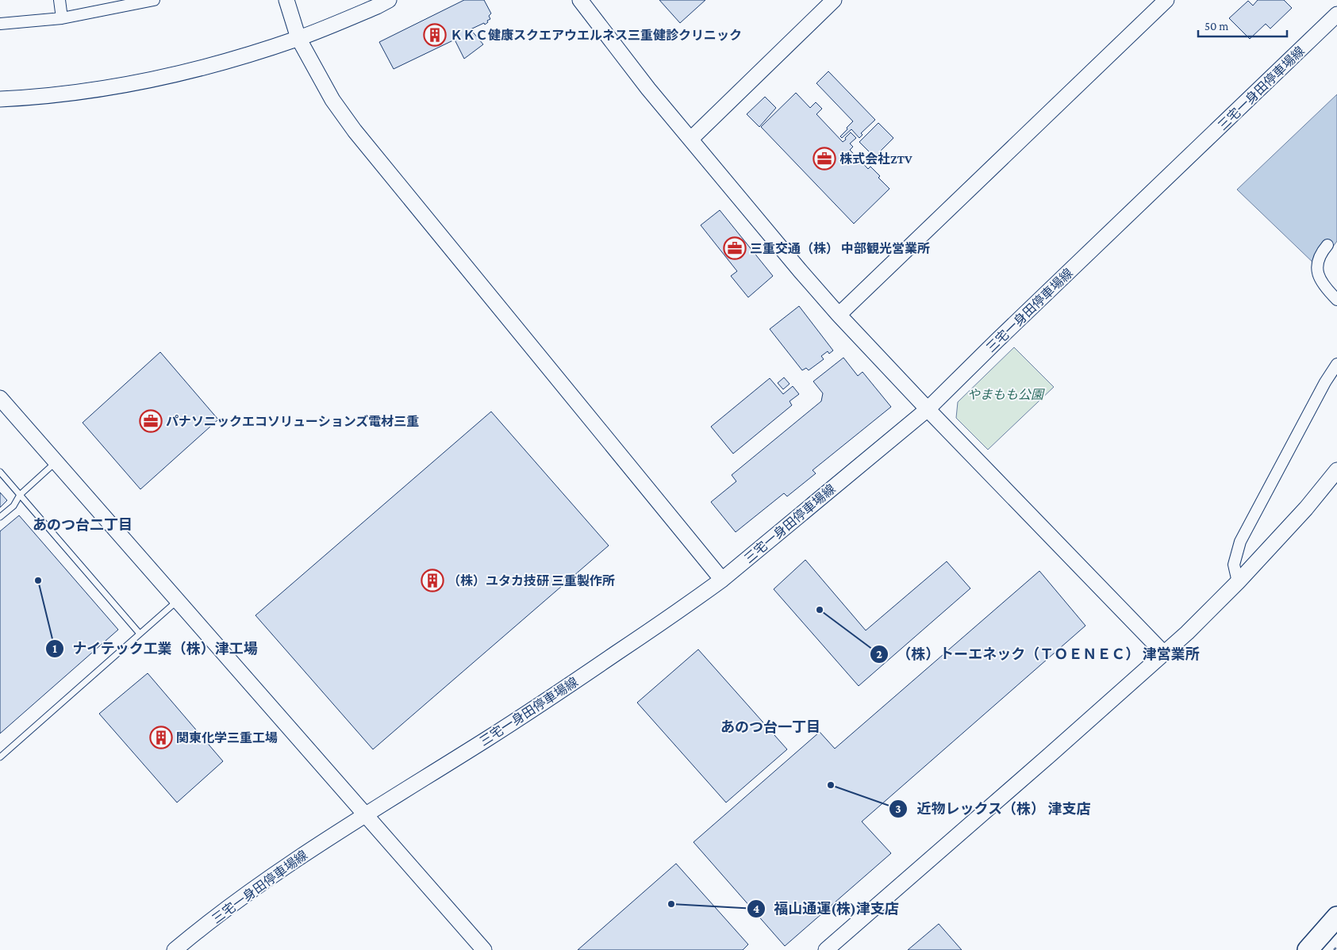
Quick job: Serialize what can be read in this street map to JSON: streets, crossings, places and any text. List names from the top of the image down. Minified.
{"streets":{"street":["三宅一身田停車場線"]},"districts":["あのつ台二丁目","あのつ台一丁目"],"parks":["やまもも公園"],"places":{"building":["ＫＫＣ健康スクエアウエルネス三重健診クリニック","（株）ユタカ技研 三重製作所","関東化学三重工場"],"office":["株式会社ZTV","三重交通（株） 中部観光営業所","パナソニックエコソリューションズ電材三重"],"other":["ナイテック工業（株）津工場","（株）トーエネック（ＴＯＥＮＥＣ） 津営業所","近物レックス（株） 津支店","福山通運(株)津支店"]},"scale_bar":"50 m"}
